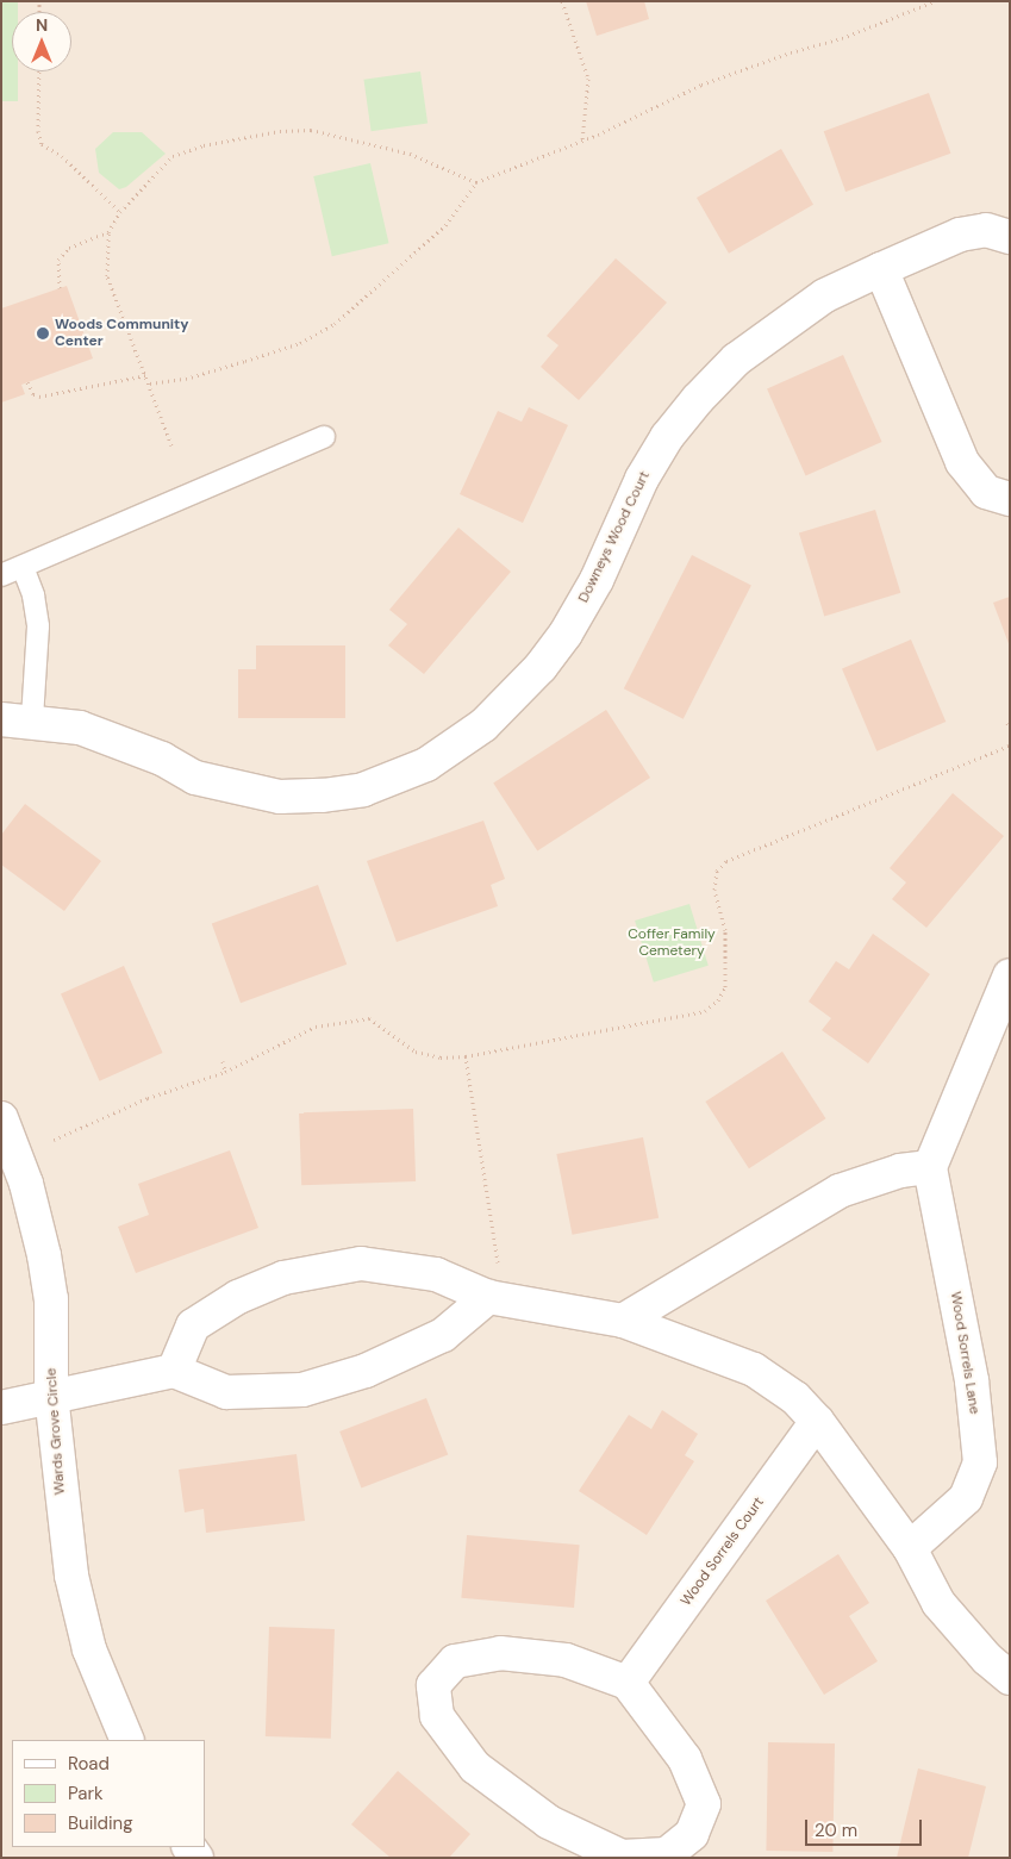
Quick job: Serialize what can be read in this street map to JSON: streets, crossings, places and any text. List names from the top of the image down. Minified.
{"streets":{"street":["Downeys Wood Court","Wood Sorrels Lane","Wards Grove Circle","Wood Sorrels Court"]},"parks":["Coffer Family Cemetery"],"places":["Woods Community Center"],"legend":["Road","Park","Building"],"scale_bar":"20 m","north":"top"}
